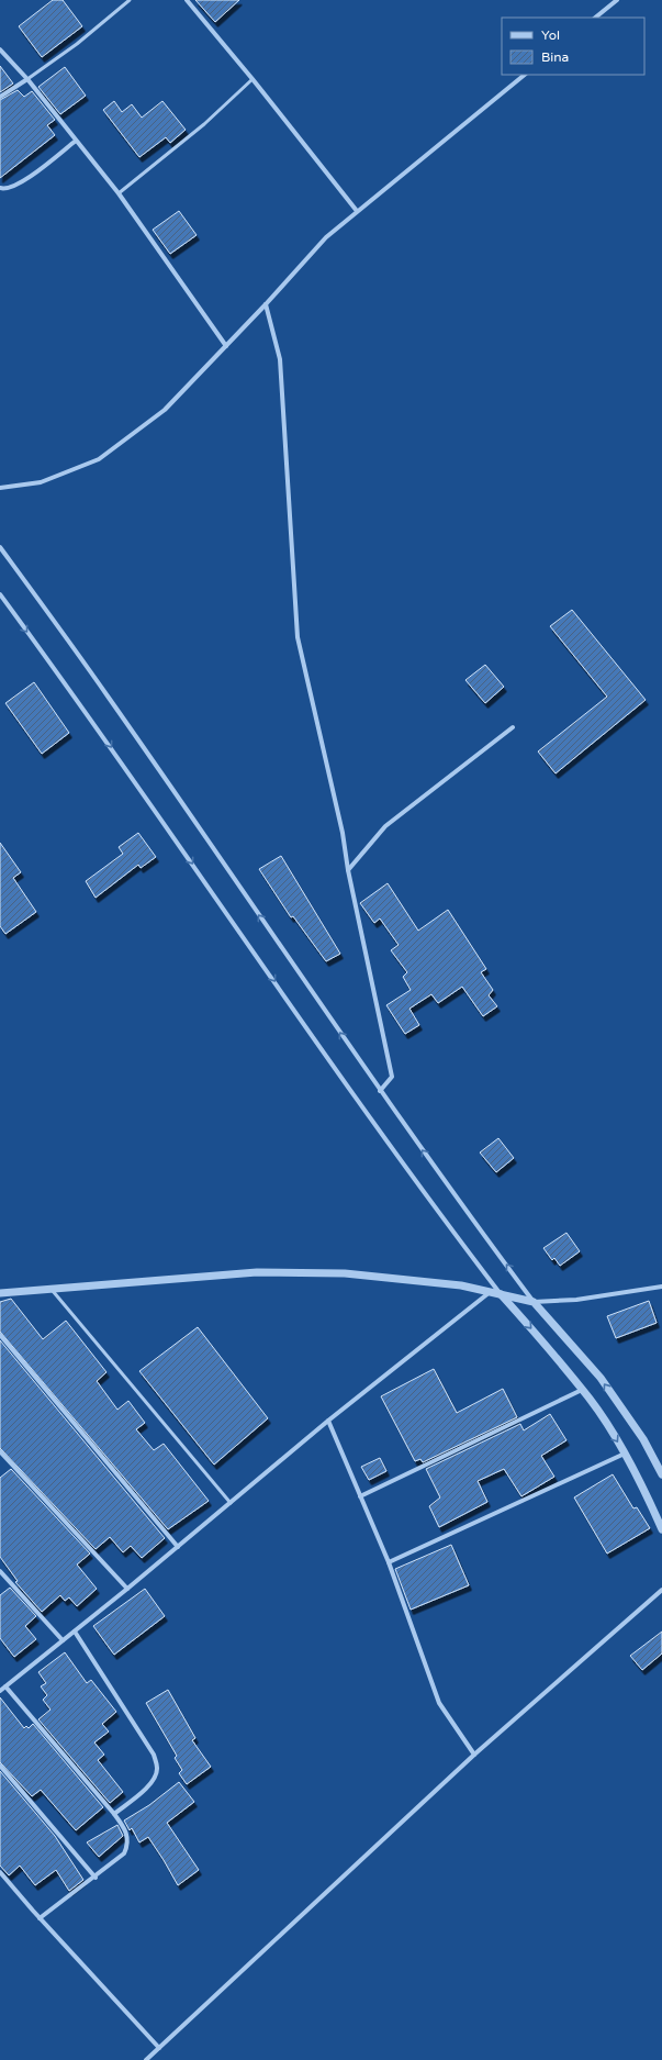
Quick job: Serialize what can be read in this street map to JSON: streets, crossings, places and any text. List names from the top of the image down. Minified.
{"legend":["Yol","Bina"]}
